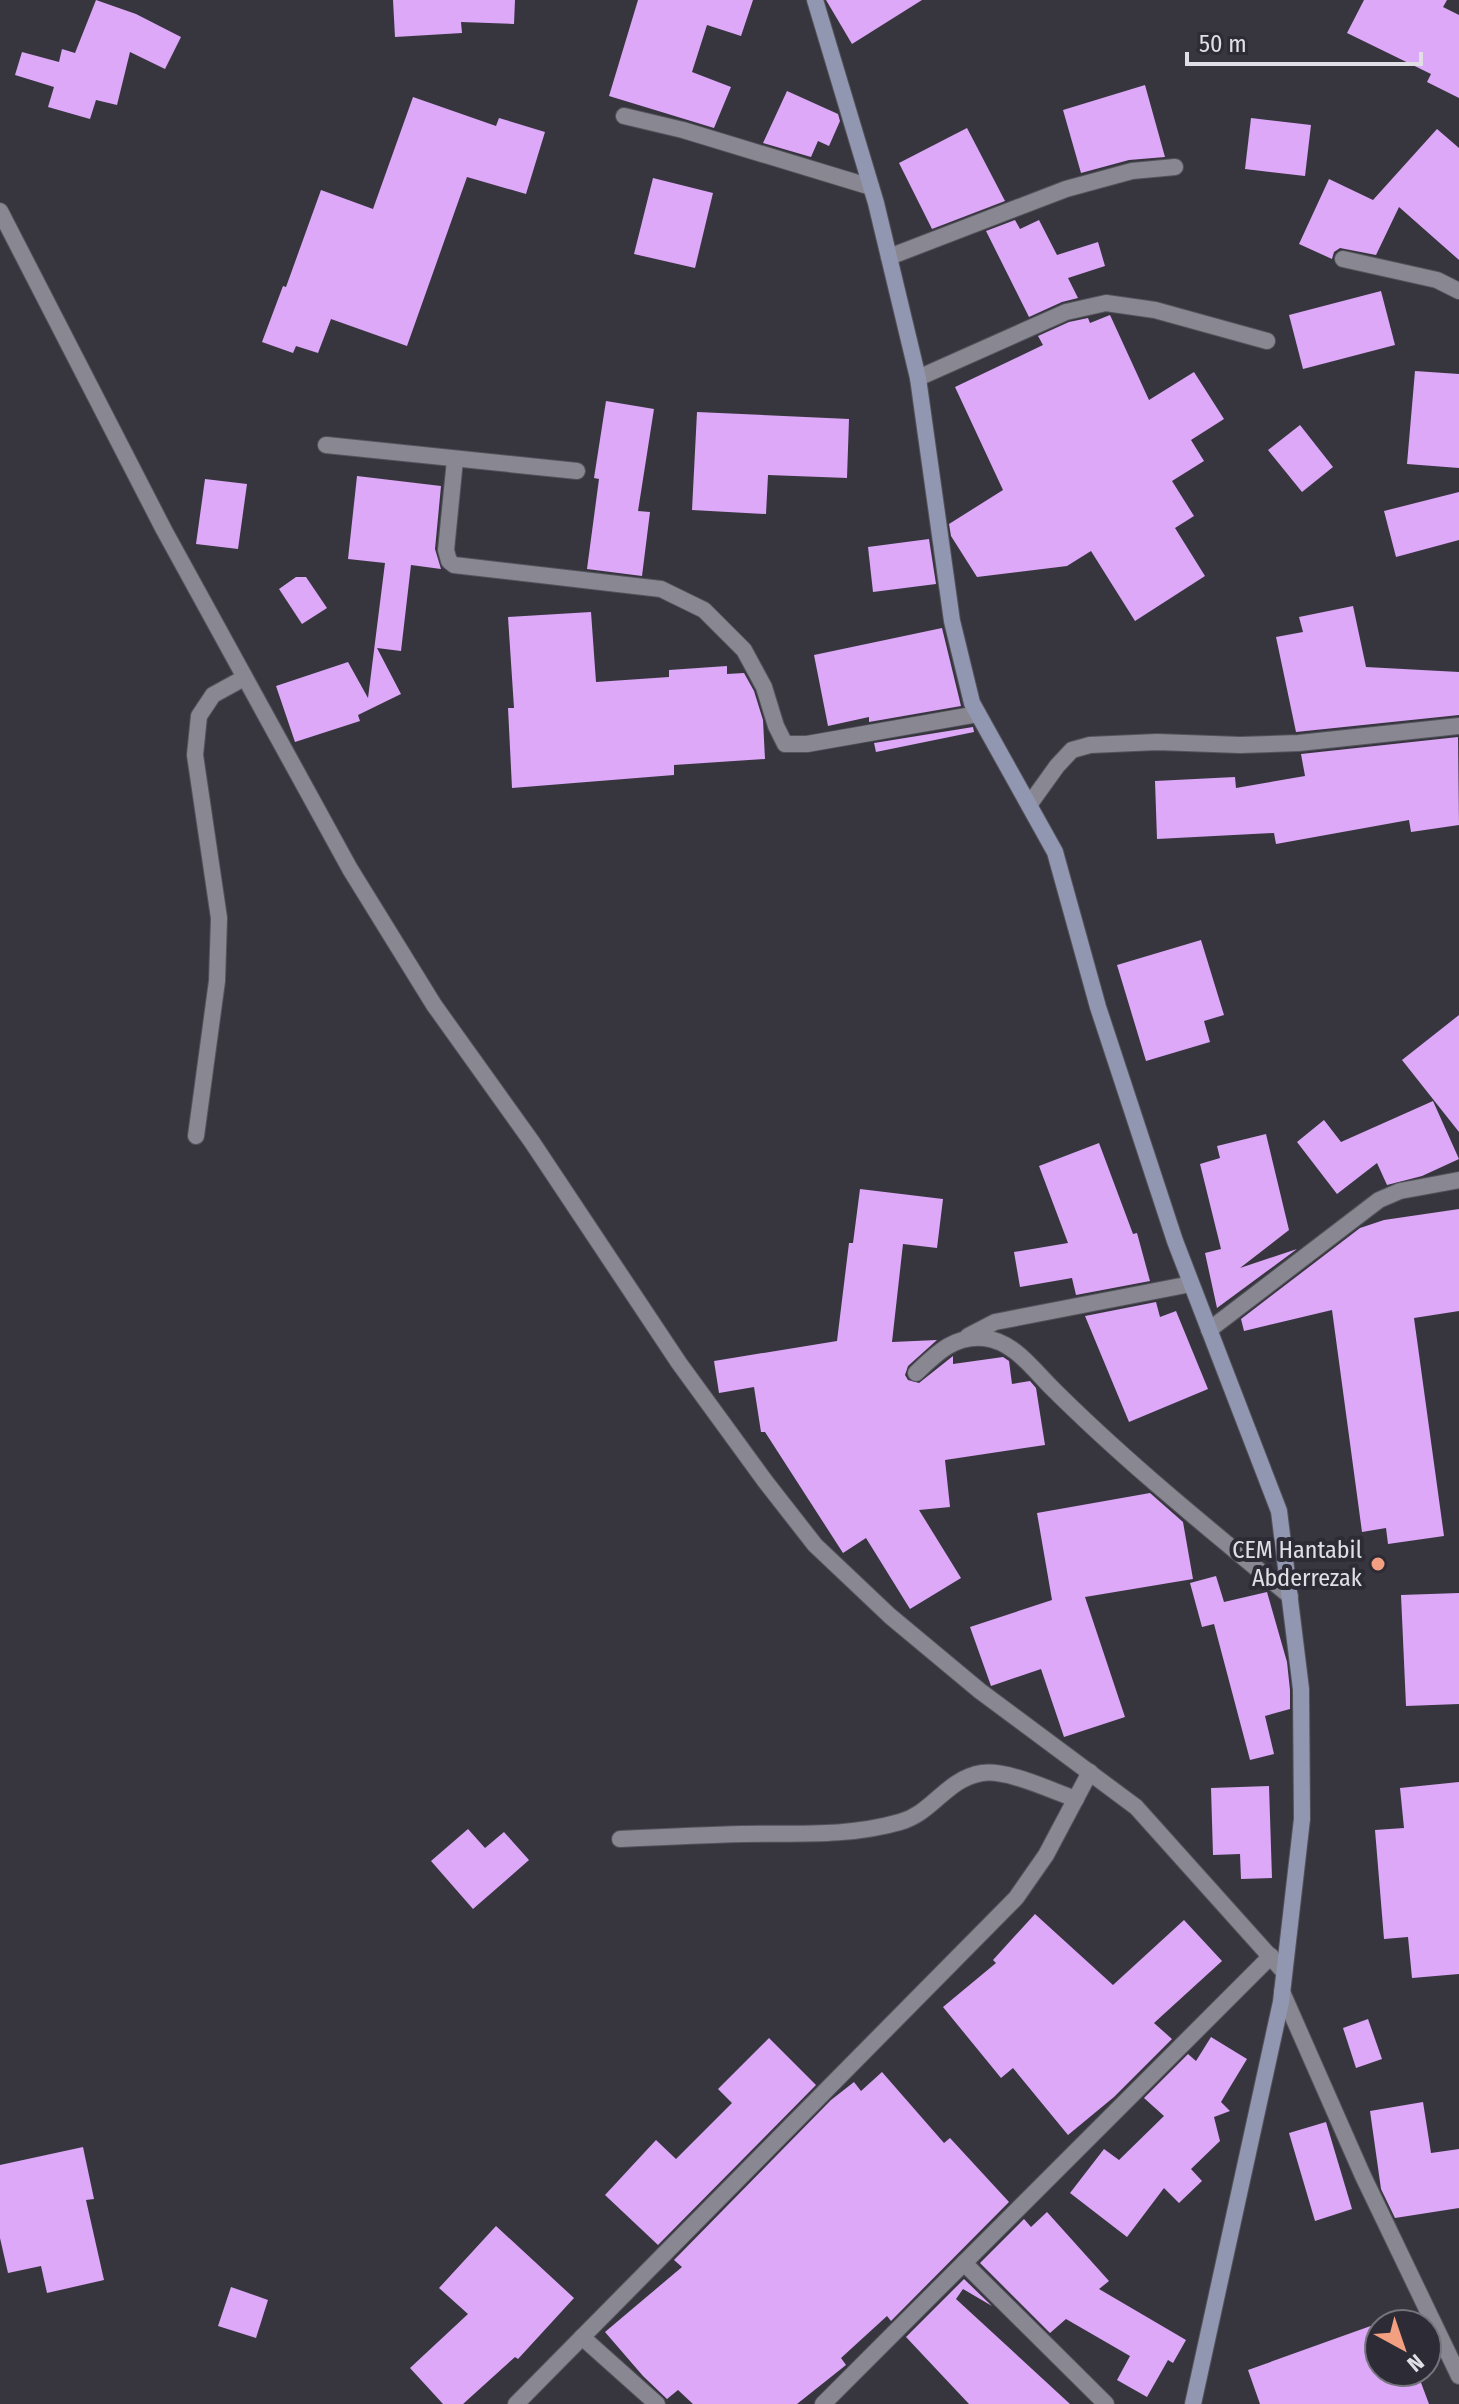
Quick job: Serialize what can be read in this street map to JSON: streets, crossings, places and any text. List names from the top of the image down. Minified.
{"places":["CEM Hantabil Abderrezak"],"scale_bar":"50 m","north":"bottom right"}
